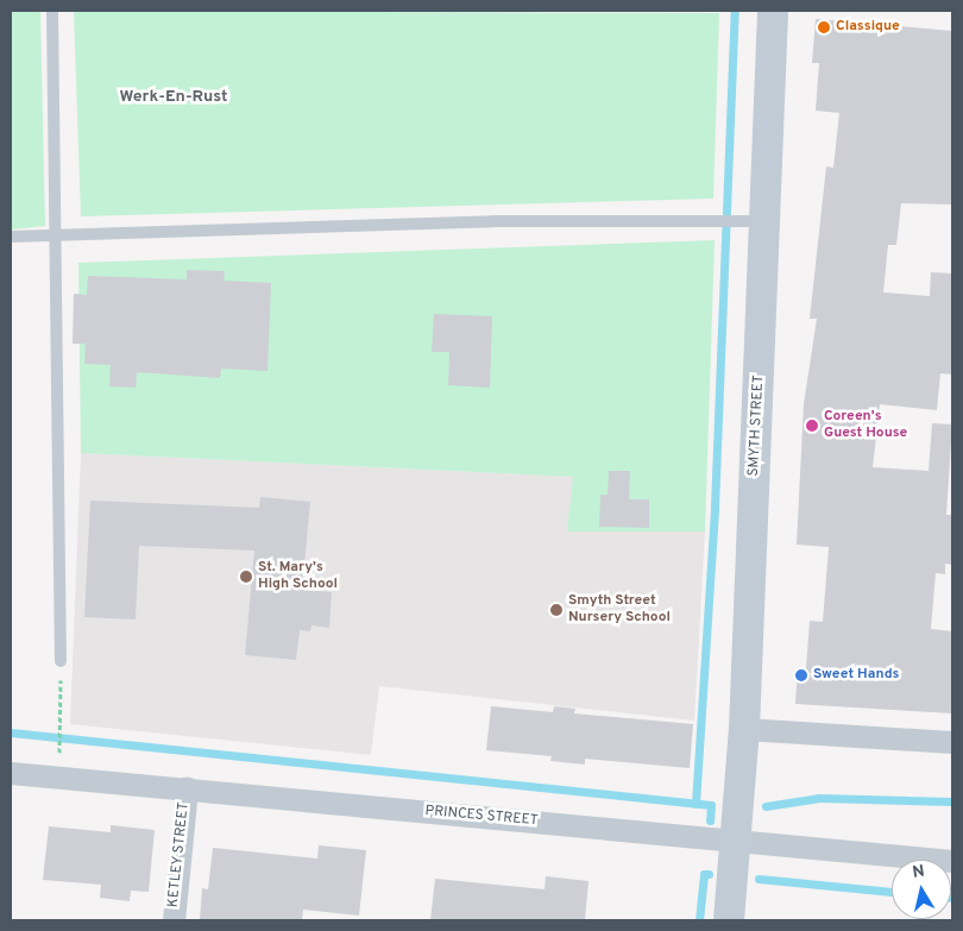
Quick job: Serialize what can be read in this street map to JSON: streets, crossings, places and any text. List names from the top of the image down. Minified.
{"streets":{"main road":["SMYTH STREET"],"street":["PRINCES STREET","KETLEY STREET"]},"crossings":[["SMYTH STREET","PRINCES STREET"],["PRINCES STREET","KETLEY STREET"]],"districts":["Werk-En-Rust"],"places":["Classique","Coreen's Guest House","St. Mary's High School","Smyth Street Nursery School","Sweet Hands"],"north":"top"}
